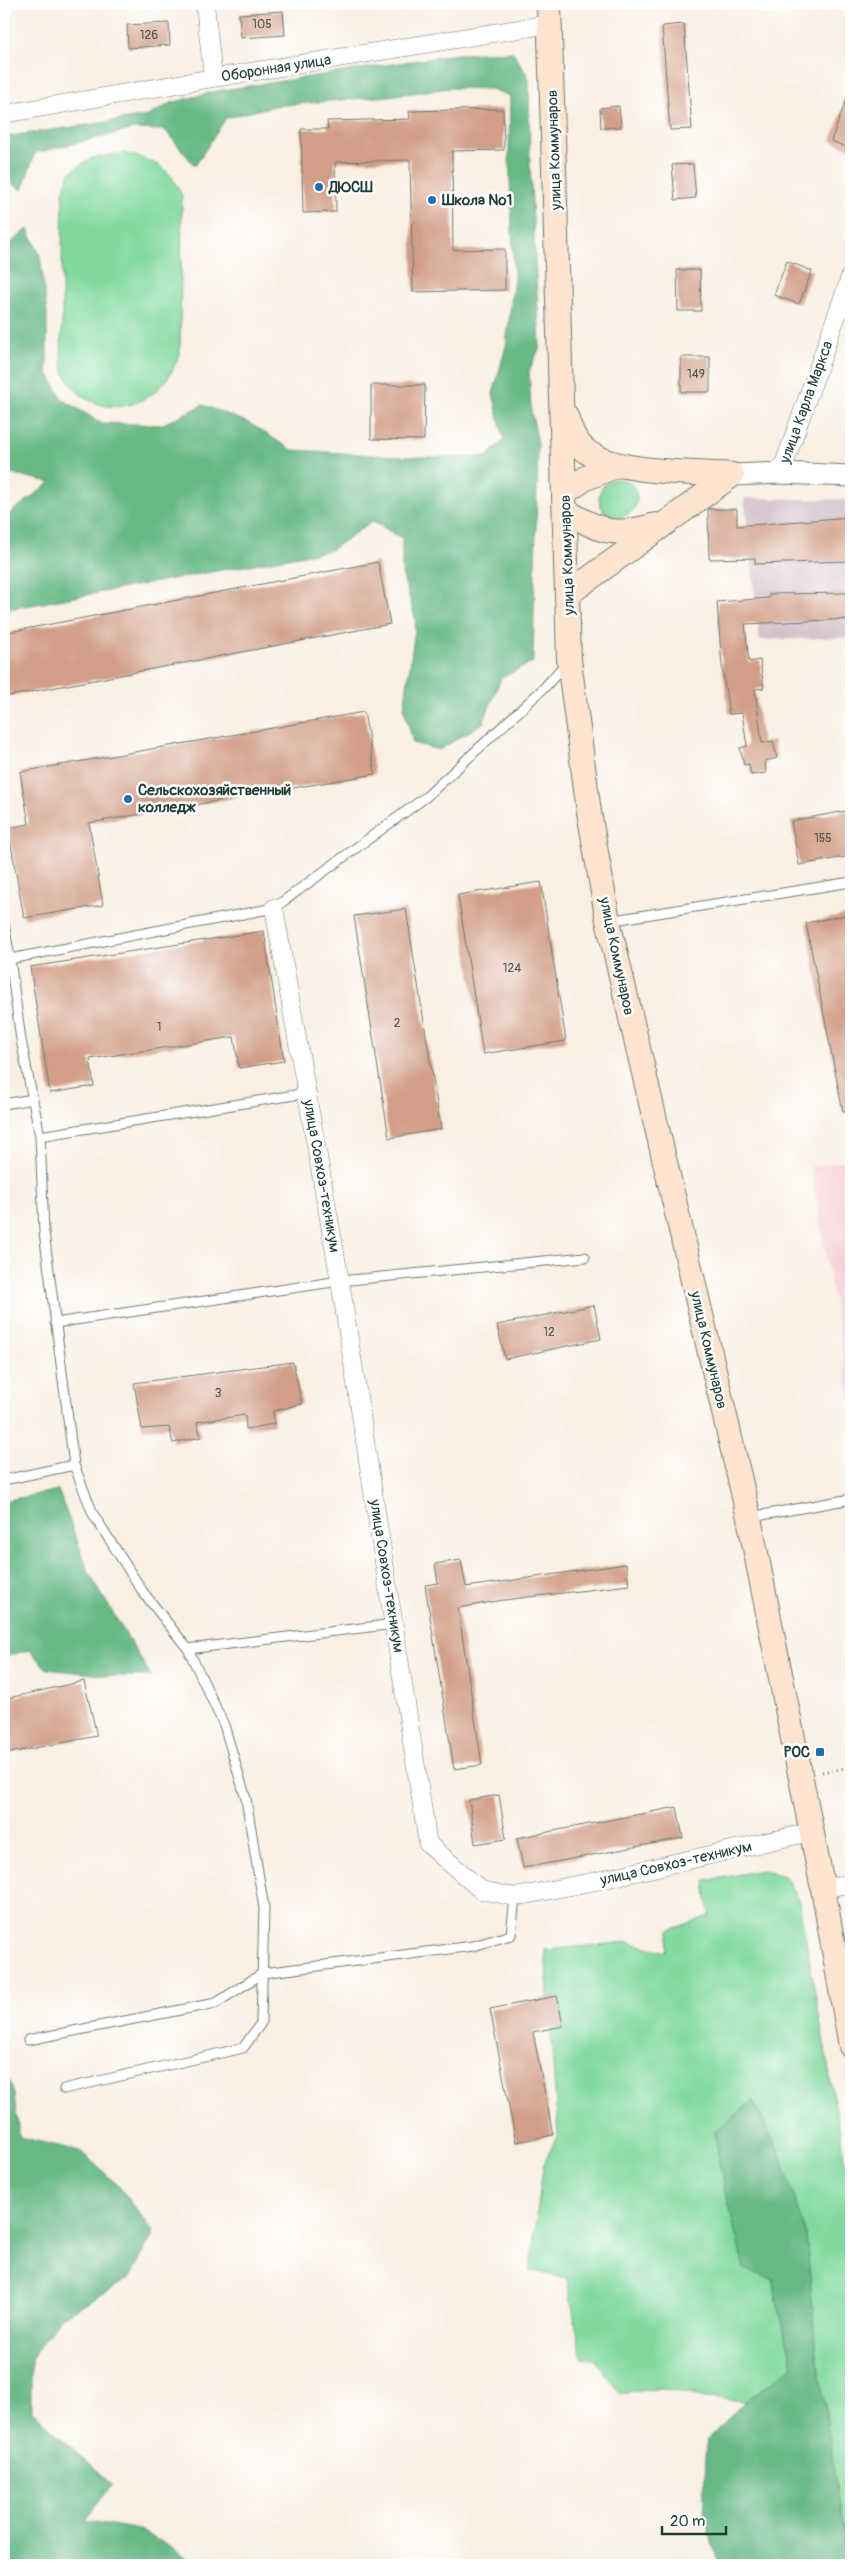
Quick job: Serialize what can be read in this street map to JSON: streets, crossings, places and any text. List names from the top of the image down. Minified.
{"streets":{"main road":["улица Коммунаров"],"street":["Оборонная улица","улица Карла Маркса","улица Совхоз-техникум"]},"crossings":[["Оборонная улица","улица Коммунаров"],["улица Коммунаров","улица Совхоз-техникум"]],"places":{"other":["ДЮСШ","Школа №1","Сельскохозяйственный колледж"],"transit":["РОС"]},"house_numbers":["105","126","149","155","124","2","1","12","3"],"scale_bar":"20 m"}
